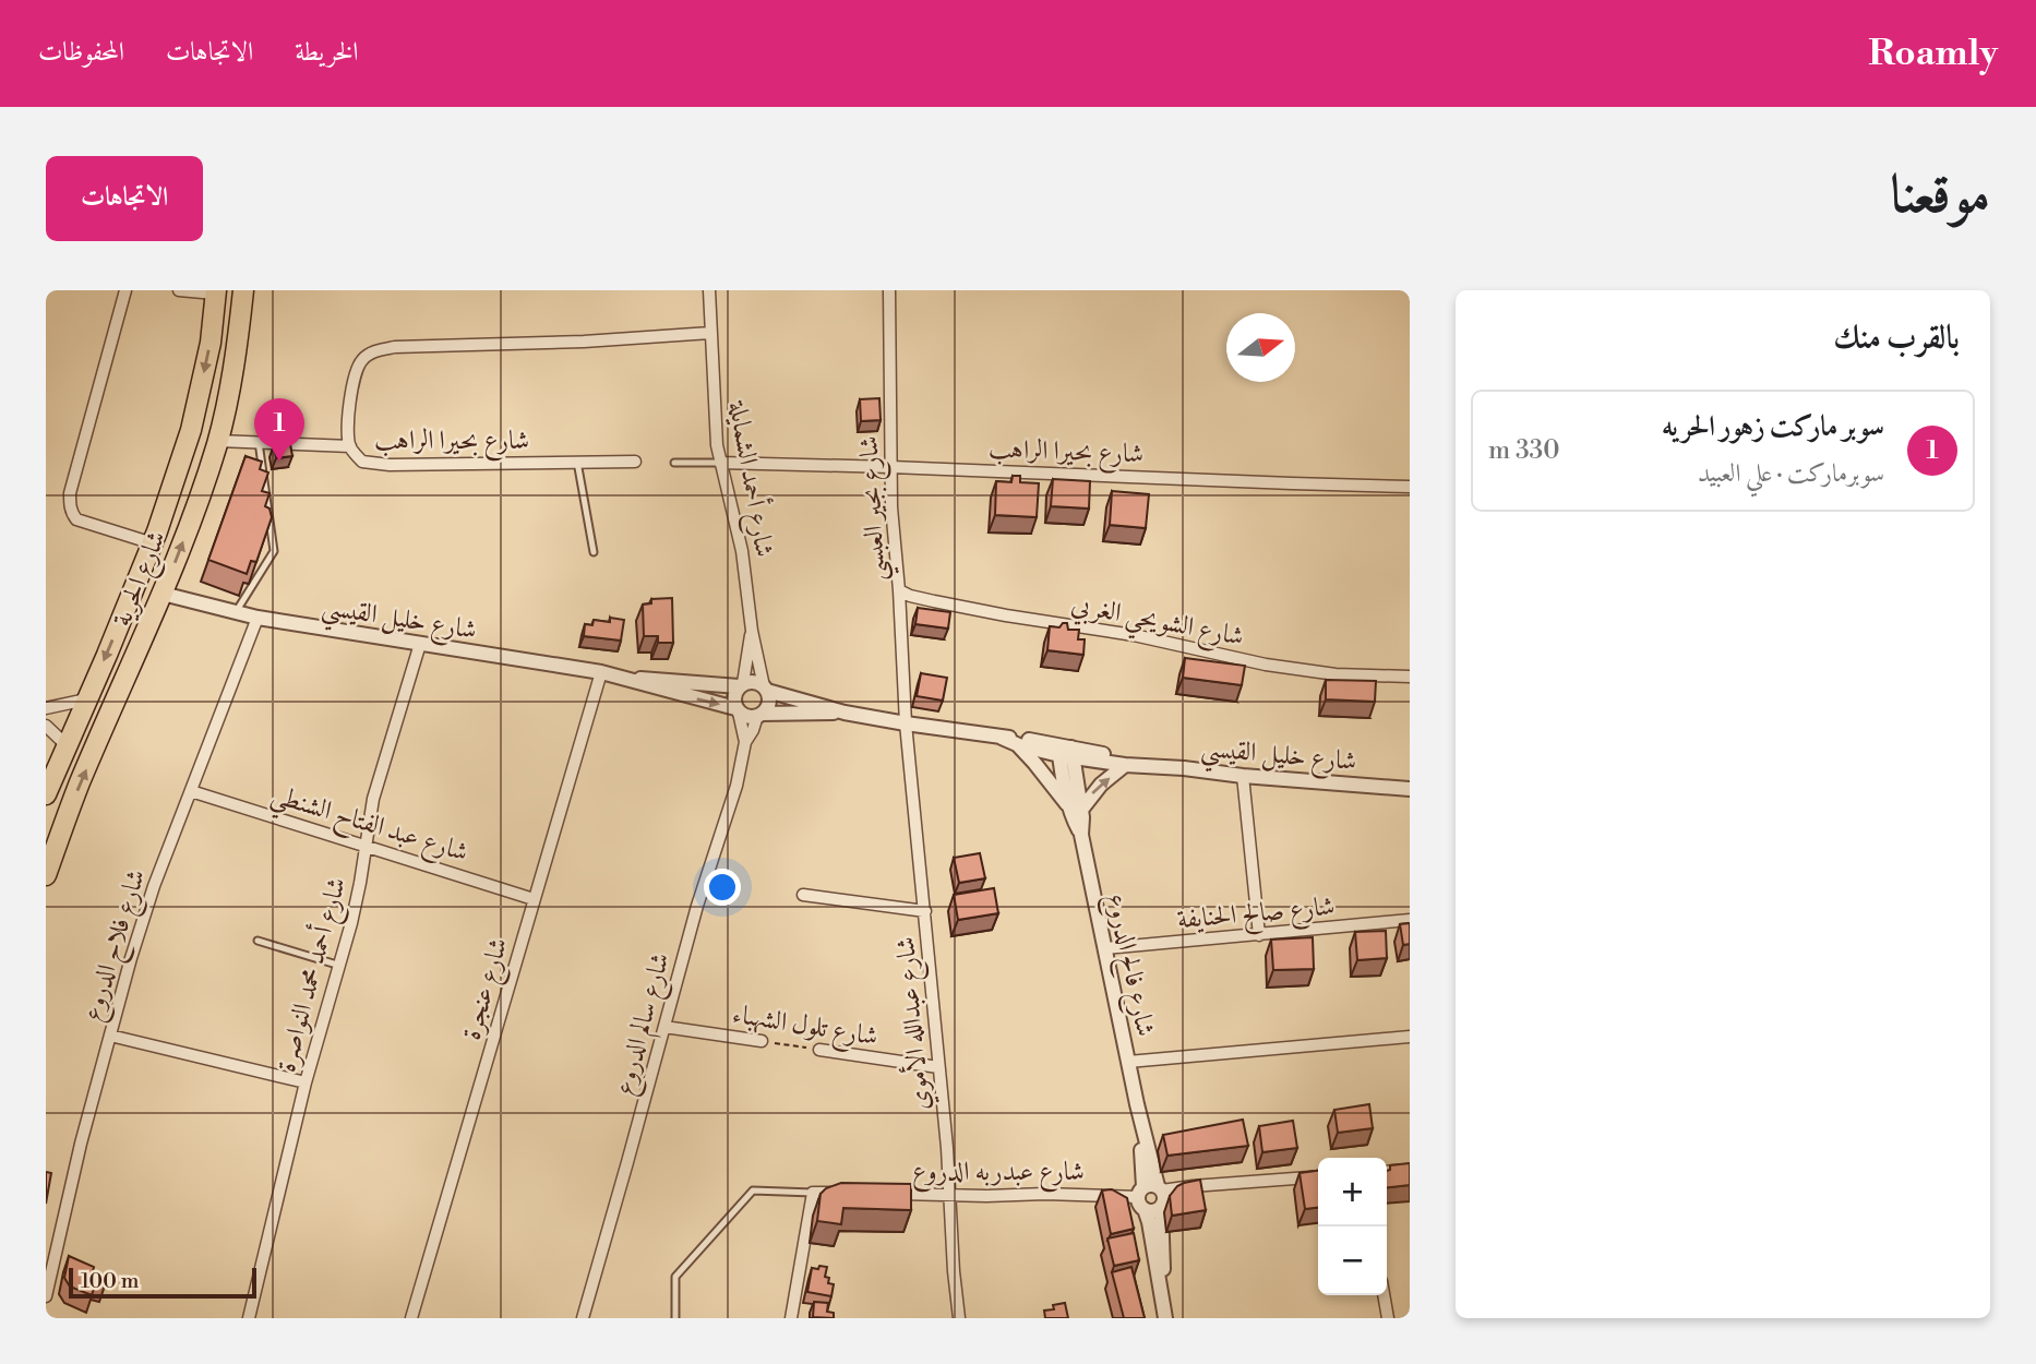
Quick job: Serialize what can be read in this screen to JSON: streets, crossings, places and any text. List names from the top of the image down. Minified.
{"streets":{"highway":["شارع الحرية"],"street":["شارع بحيرا الراهب","شارع أحمد الشمايلة","شارع بجير العبسي","شارع خليل القيسي","شارع الشويحي الغربي","شارع عبد الفتاح الشنطي","شارع صالح الحنايفة","شارع فلاح الدروع","شارع فالح الدروع","شارع أحمد محمد النواصرة","شارع عنجرة","شارع سالم الدروع","شارع عبدالله الأموي","شارع تلول الشهباء","شارع عبدربه الدروع"]},"crossings":[["شارع بحيرا الراهب","شارع أحمد الشمايلة"],["شارع بحيرا الراهب","شارع بجير العبسي"],["شارع أحمد الشمايلة","شارع خليل القيسي"],["شارع أحمد الشمايلة","شارع سالم الدروع"],["شارع بجير العبسي","شارع خليل القيسي"],["شارع بجير العبسي","شارع الشويحي الغربي"],["شارع بجير العبسي","شارع عبدالله الأموي"],["شارع الحرية","شارع خليل القيسي"],["شارع خليل القيسي","شارع فلاح الدروع"],["شارع خليل القيسي","شارع فالح الدروع"],["شارع خليل القيسي","شارع أحمد محمد النواصرة"],["شارع خليل القيسي","شارع عنجرة"],["شارع خليل القيسي","شارع سالم الدروع"],["شارع خليل القيسي","شارع عبدالله الأموي"],["شارع عبد الفتاح الشنطي","شارع فلاح الدروع"],["شارع عبد الفتاح الشنطي","شارع أحمد محمد النواصرة"],["شارع عبد الفتاح الشنطي","شارع عنجرة"],["شارع صالح الحنايفة","شارع فالح الدروع"],["شارع فالح الدروع","شارع عبدربه الدروع"],["شارع سالم الدروع","شارع تلول الشهباء"],["شارع عبدالله الأموي","شارع تلول الشهباء"],["شارع عبدالله الأموي","شارع عبدربه الدروع"]],"scale_bar":"100 m","north":"right","page":{"header":"Roamly","nav":["الخريطة","الاتجاهات","المحفوظات"],"title":"موقعنا","buttons":"الاتجاهات","heading":"بالقرب منك","list":[{"mark":"1","name":"سوبر ماركت زهور الحريه","note":"سوبرماركت · علي العبيد","value":"330 m"}],"pins":"1","map_buttons":["+","−"],"scale":"100 m"}}
